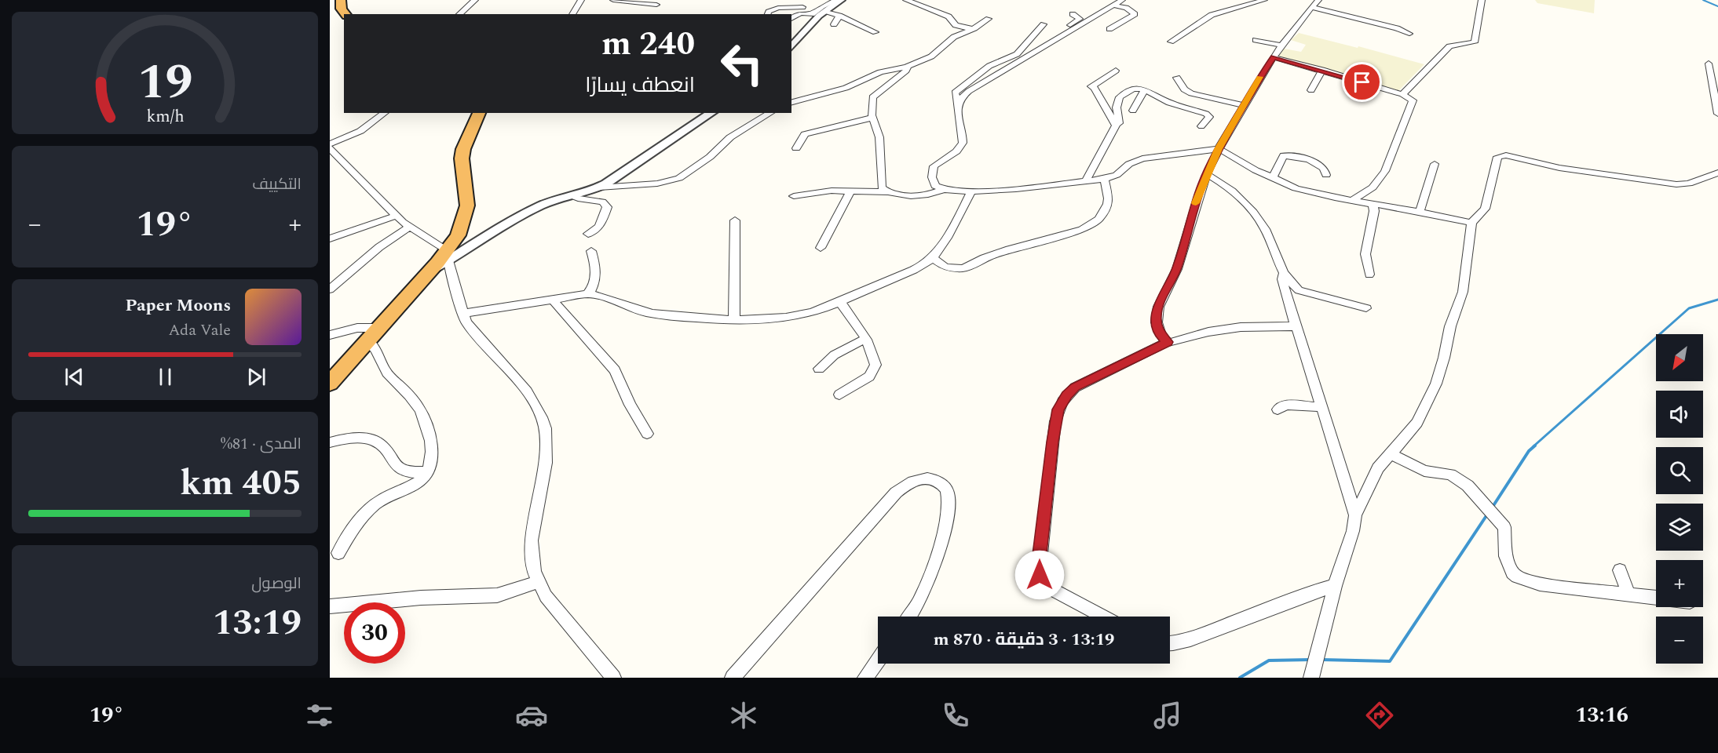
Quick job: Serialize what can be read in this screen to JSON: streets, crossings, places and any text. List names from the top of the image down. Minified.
{"north":"bottom left","page":{"turn":["240 m","انعطف يسارًا"],"tile":["التكييف",["المدى · 81%","405 km"],["الوصول","13:19"]],"heat":["−","19°","+"],"song":["Paper Moons","Ada Vale"],"map_buttons":["+","−"],"limit":"30","trip":"13:19 · 3 دقيقة · 870 m","tabs":["13:16","19°"],"gauge":["19","km/h"]}}
